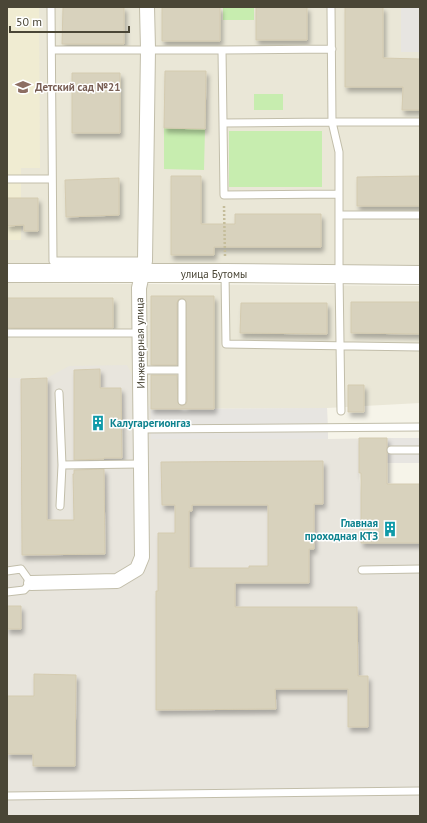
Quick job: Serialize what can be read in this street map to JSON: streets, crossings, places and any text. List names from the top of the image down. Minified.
{"streets":{"street":["улица Бутомы","Инженерная улица"]},"crossings":[["улица Бутомы","Инженерная улица"]],"places":{"school or university":["Детский сад №21"],"building":["Калугарегионгаз","Главная проходная КТЗ"]},"scale_bar":"50 m"}
